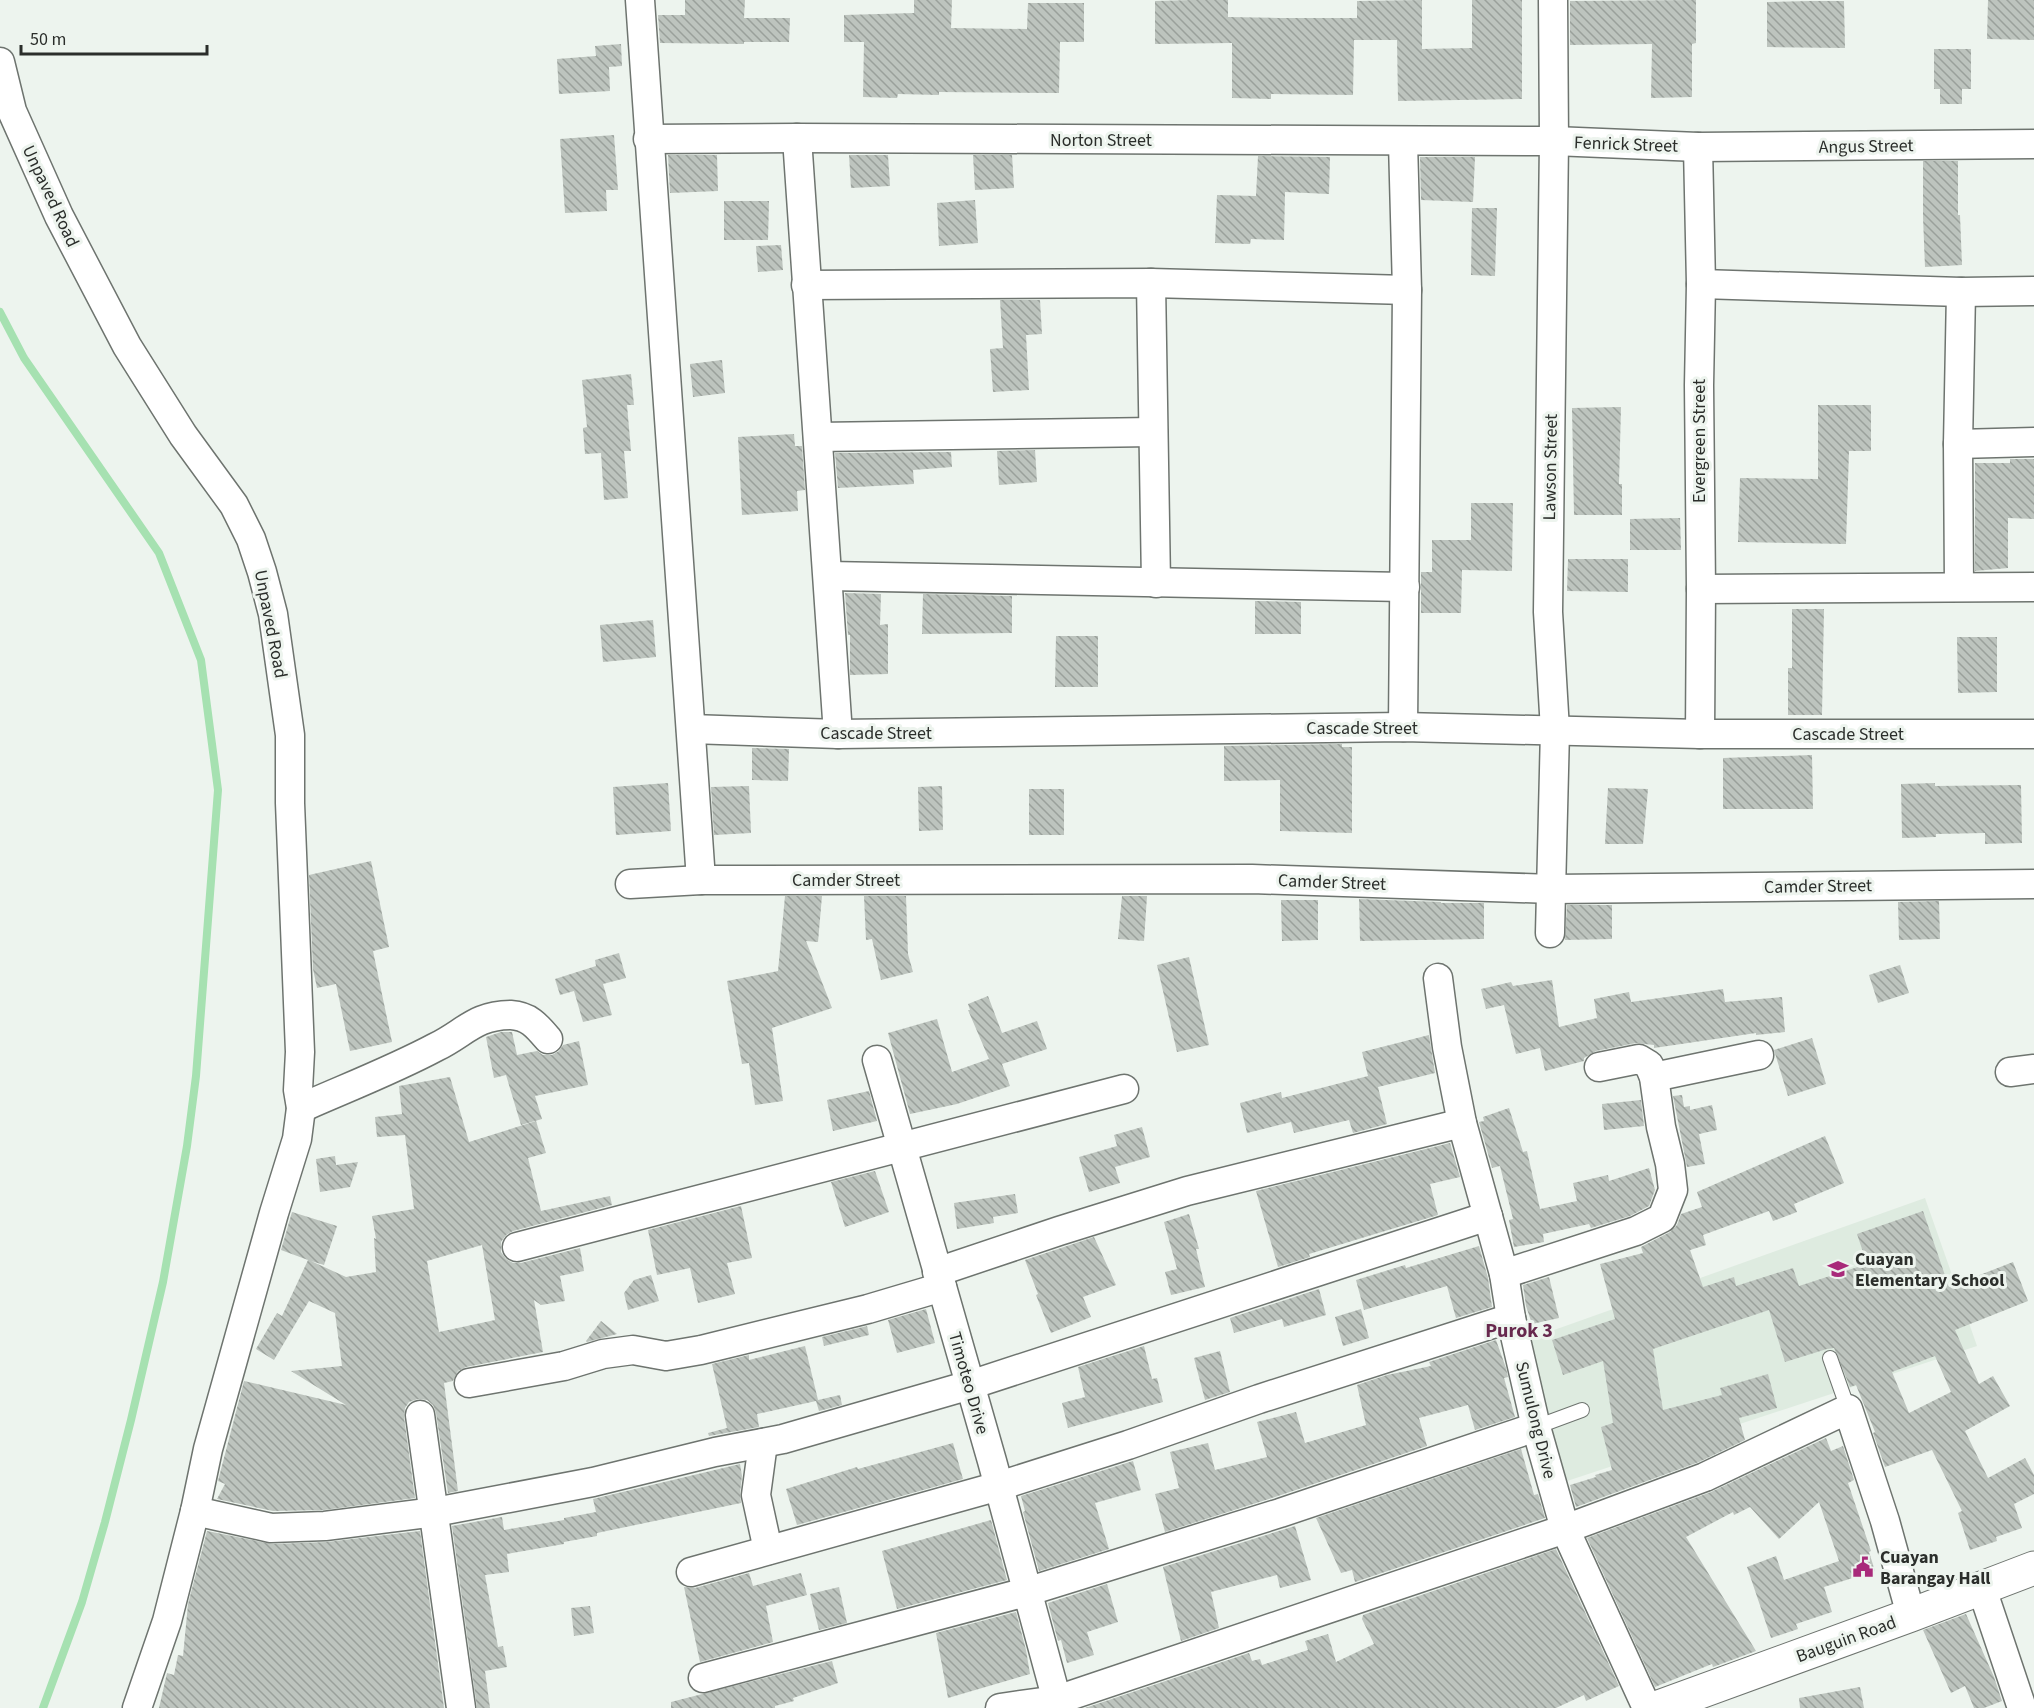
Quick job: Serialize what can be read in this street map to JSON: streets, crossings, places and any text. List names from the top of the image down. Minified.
{"streets":{"street":["Norton Street","Fenrick Street","Angus Street","Unpaved Road","Evergreen Street","Lawson Street","Cascade Street","Camder Street","Timoteo Drive","Sumulong Drive","Bauguin Road"]},"crossings":[["Norton Street","Fenrick Street"],["Norton Street","Lawson Street"],["Fenrick Street","Angus Street"],["Fenrick Street","Evergreen Street"],["Fenrick Street","Lawson Street"],["Angus Street","Evergreen Street"],["Evergreen Street","Cascade Street"],["Lawson Street","Cascade Street"],["Lawson Street","Camder Street"]],"districts":["Purok 3"],"places":{"school or university":["Cuayan Elementary School"],"public building":["Cuayan Barangay Hall"]},"scale_bar":"50 m"}
